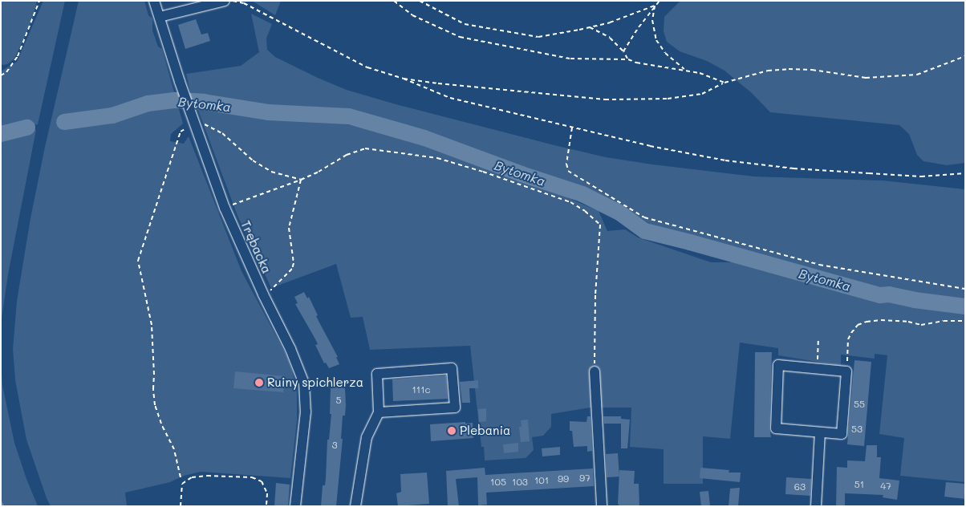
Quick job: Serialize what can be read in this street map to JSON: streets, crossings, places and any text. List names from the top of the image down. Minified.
{"streets":{"street":["Trębacka"]},"water":["Bytomka"],"places":["Ruiny spichlerza","Plebania"],"house_numbers":["111c","5","55","53","3","97","99","101","105","103","51","47","63"]}
